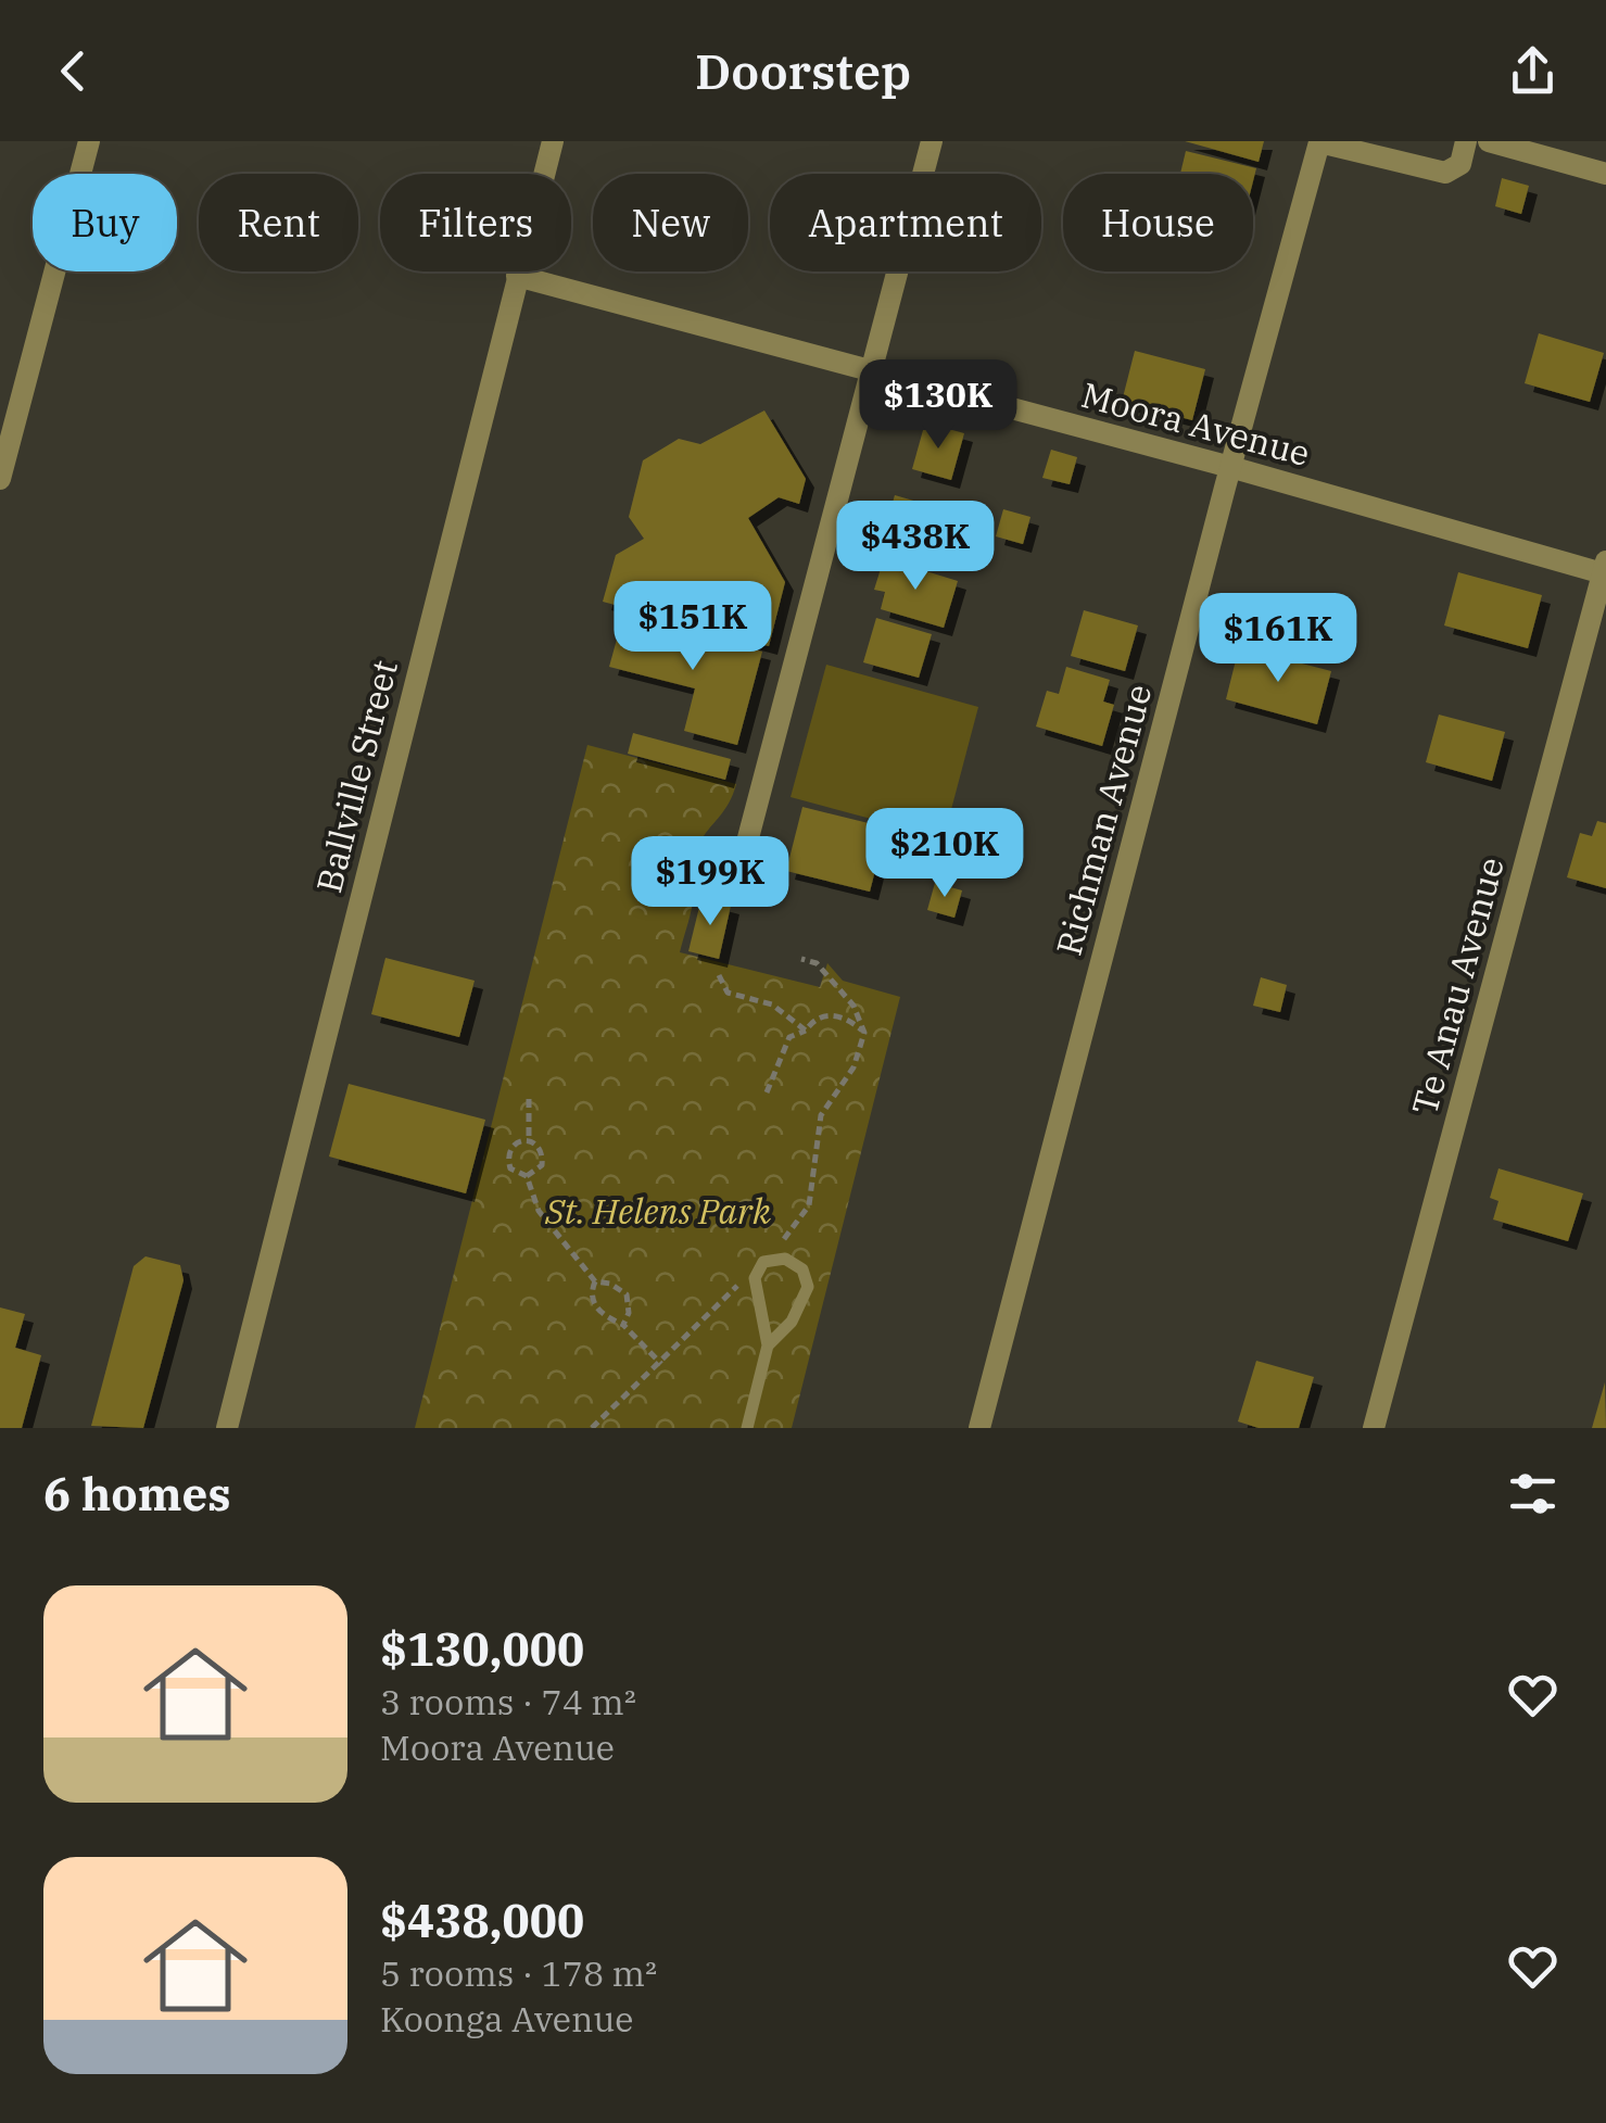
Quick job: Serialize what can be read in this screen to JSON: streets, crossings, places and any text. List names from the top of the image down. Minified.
{"streets":{"street":["Moora Avenue","Ballville Street","Richman Avenue","Te Anau Avenue"]},"crossings":[["Moora Avenue","Ballville Street"],["Moora Avenue","Richman Avenue"],["Moora Avenue","Te Anau Avenue"]],"parks":["St. Helens Park"],"page":{"header":"Doorstep","chip":["Buy","Rent","Filters","New","Apartment","House"],"price":["$130K","$438K","$151K","$161K","$210K","$199K"],"heading":"6 homes","list":[{"name":"$130,000","note":"3 rooms · 74 m² · Moora Avenue"},{"name":"$438,000","note":"5 rooms · 178 m² · Koonga Avenue"}]}}
